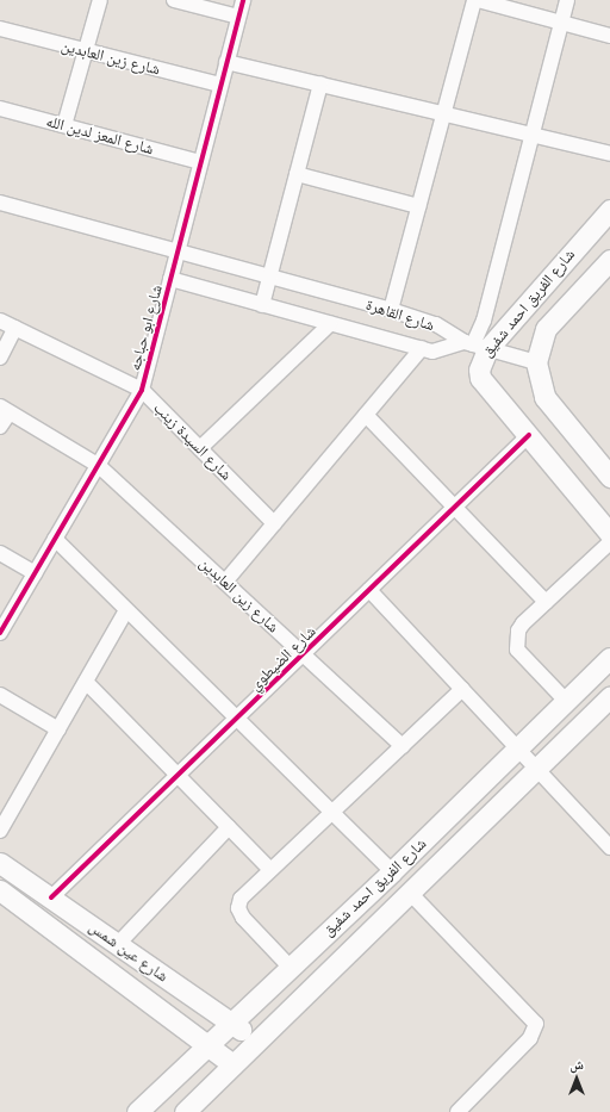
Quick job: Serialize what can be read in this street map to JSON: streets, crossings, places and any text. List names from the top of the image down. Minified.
{"streets":{"street":["شارع زين العابدين","شارع المعز لدين الله","شارع الفريق احمد شفيق","شارع القاهرة","شارع ابو حباجه","شارع السيدة زينب","شارع الضيطوي","شارع عين شمس"]},"crossings":[["شارع زين العابدين","شارع ابو حباجه"],["شارع زين العابدين","شارع الضيطوي"],["شارع المعز لدين الله","شارع ابو حباجه"],["شارع الفريق احمد شفيق","شارع القاهرة"],["شارع الفريق احمد شفيق","شارع الضيطوي"],["شارع الفريق احمد شفيق","شارع عين شمس"],["شارع القاهرة","شارع ابو حباجه"],["شارع ابو حباجه","شارع السيدة زينب"],["شارع الضيطوي","شارع عين شمس"]],"north":"top"}
